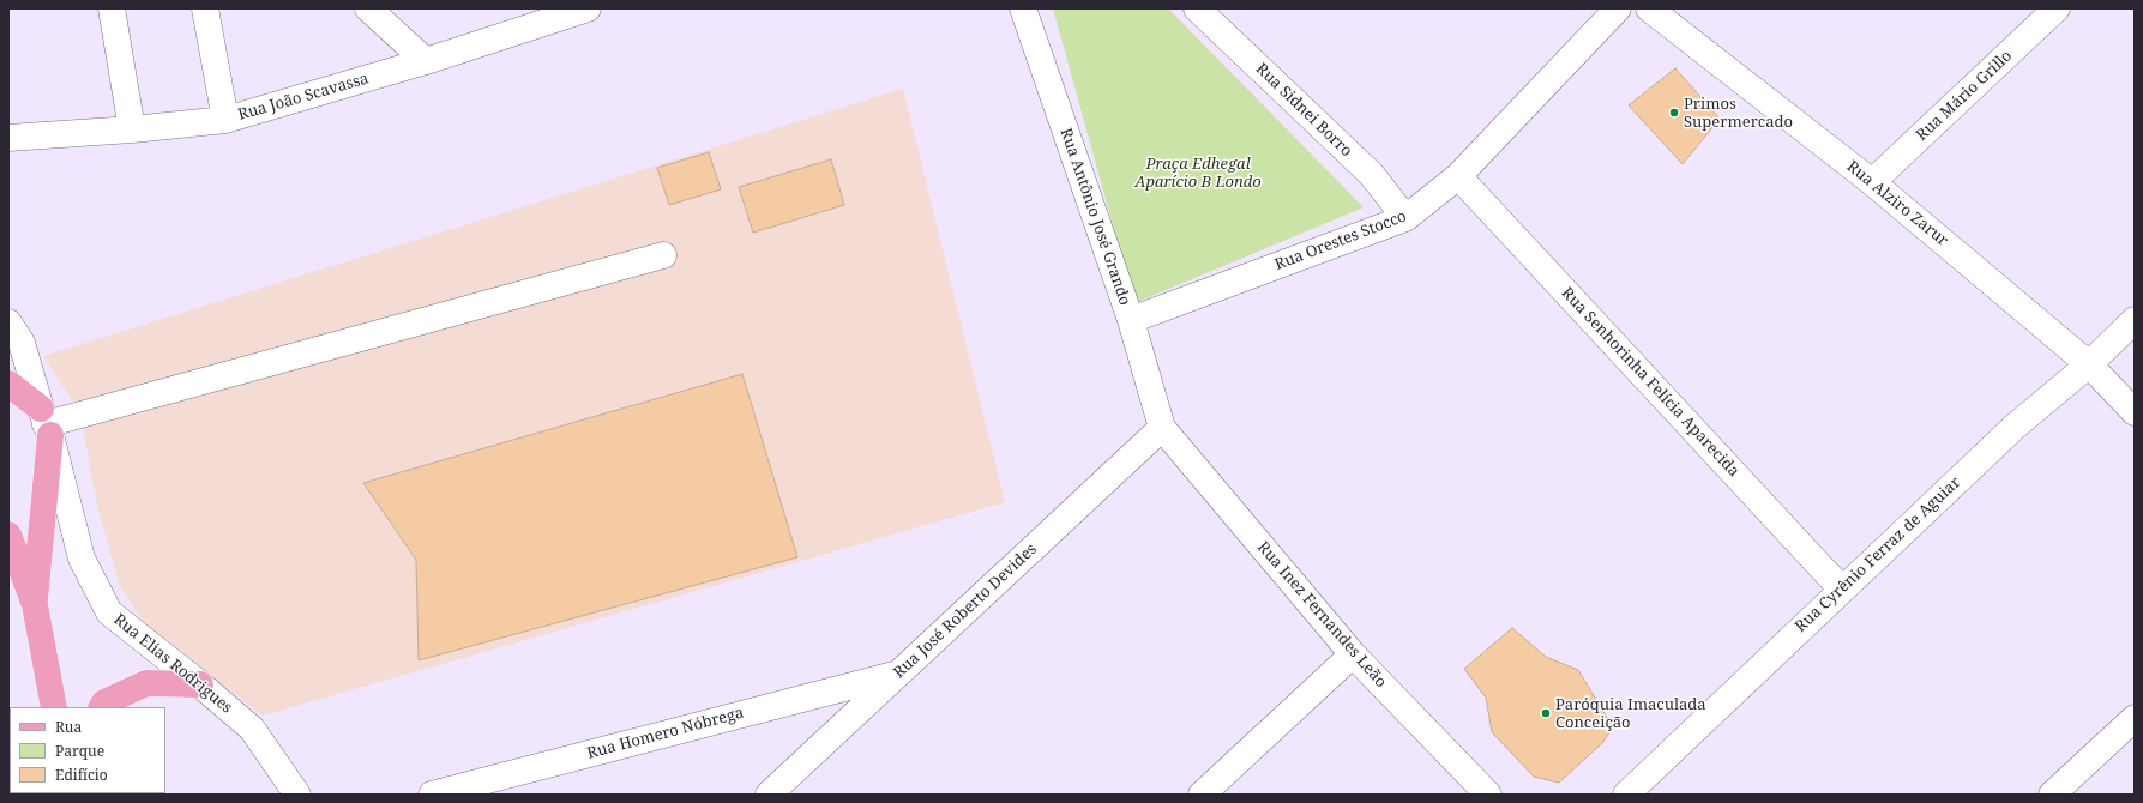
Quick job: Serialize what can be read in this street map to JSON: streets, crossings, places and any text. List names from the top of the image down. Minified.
{"streets":{"street":["Rua Mário Grillo","Rua João Scavassa","Rua Sidnei Borro","Rua Alziro Zarur","Rua Antônio José Grando","Rua Orestes Stocco","Rua Senhorinha Felícia Aparecida","Rua Cyrênio Ferraz de Aguiar","Rua José Roberto Devides","Rua Inez Fernandes Leão","Rua Elias Rodrigues","Rua Homero Nóbrega"]},"crossings":[["Rua Mário Grillo","Rua Alziro Zarur"],["Rua Sidnei Borro","Rua Orestes Stocco"],["Rua Alziro Zarur","Rua Cyrênio Ferraz de Aguiar"],["Rua Antônio José Grando","Rua Orestes Stocco"],["Rua Antônio José Grando","Rua José Roberto Devides"],["Rua Antônio José Grando","Rua Inez Fernandes Leão"],["Rua Orestes Stocco","Rua Senhorinha Felícia Aparecida"],["Rua Senhorinha Felícia Aparecida","Rua Cyrênio Ferraz de Aguiar"],["Rua José Roberto Devides","Rua Inez Fernandes Leão"],["Rua José Roberto Devides","Rua Homero Nóbrega"]],"parks":["Praça Edhegal Aparício B Londo"],"places":["Primos Supermercado","Paróquia Imaculada Conceição"],"legend":["Rua","Parque","Edifício"]}
